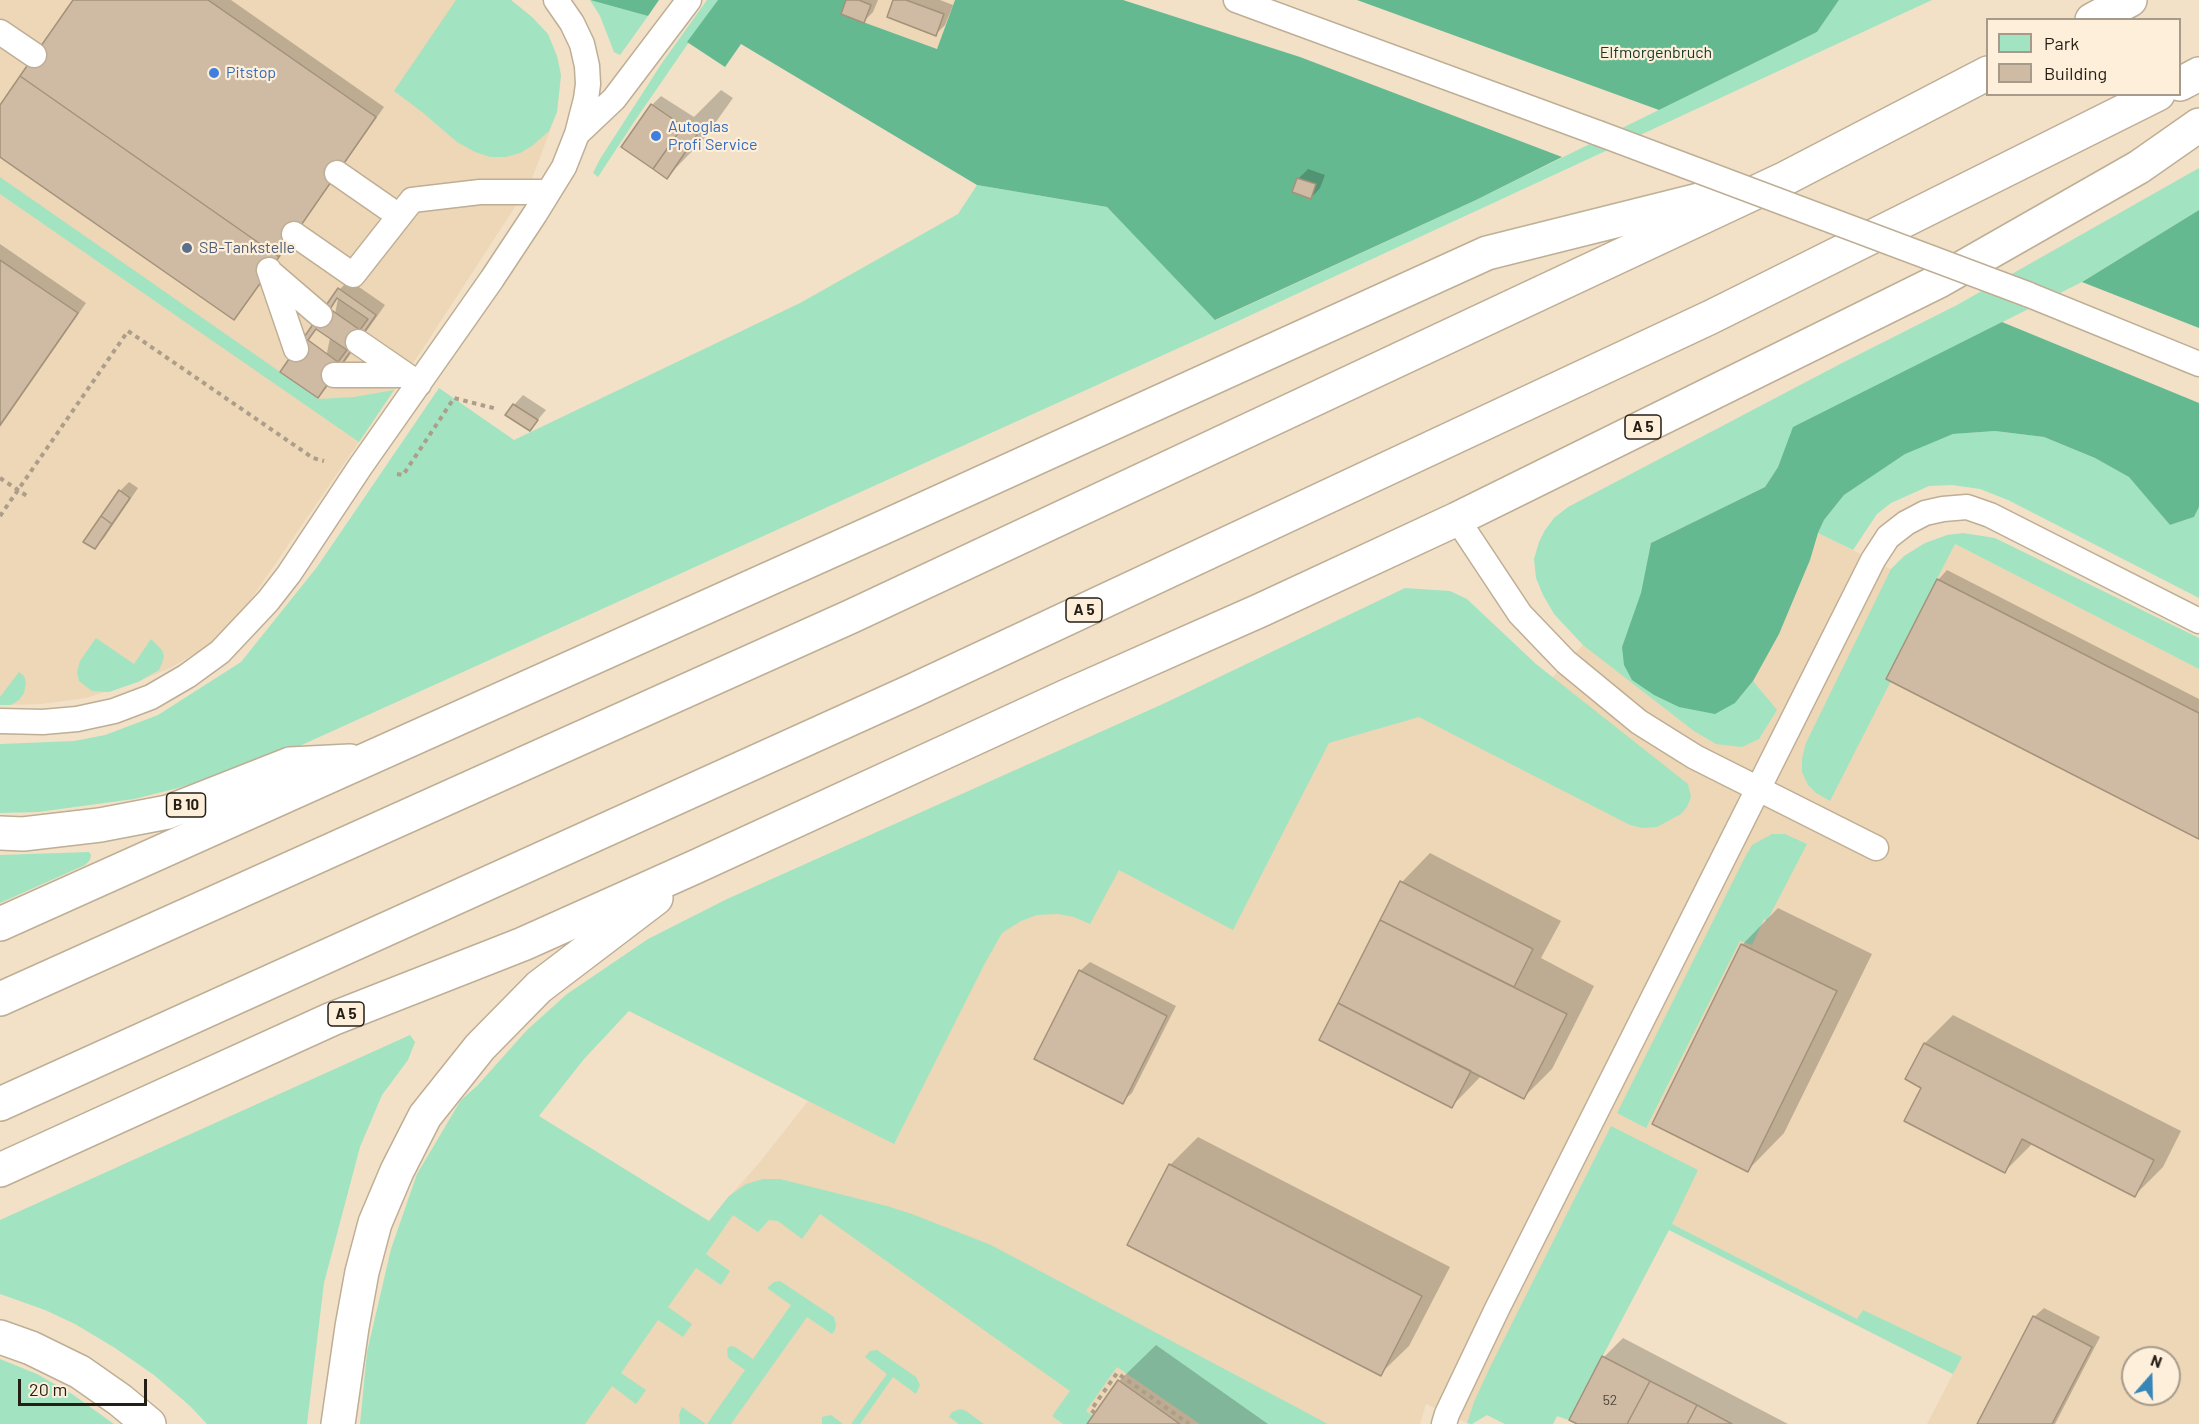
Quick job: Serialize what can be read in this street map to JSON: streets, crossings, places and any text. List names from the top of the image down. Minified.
{"streets":{"highway":["A 5","B 10"]},"parks":["Elfmorgenbruch"],"places":["Pitstop","Autoglas Profi Service","SB-Tankstelle"],"house_numbers":["52"],"legend":["Park","Building"],"scale_bar":"20 m","north":"top"}
